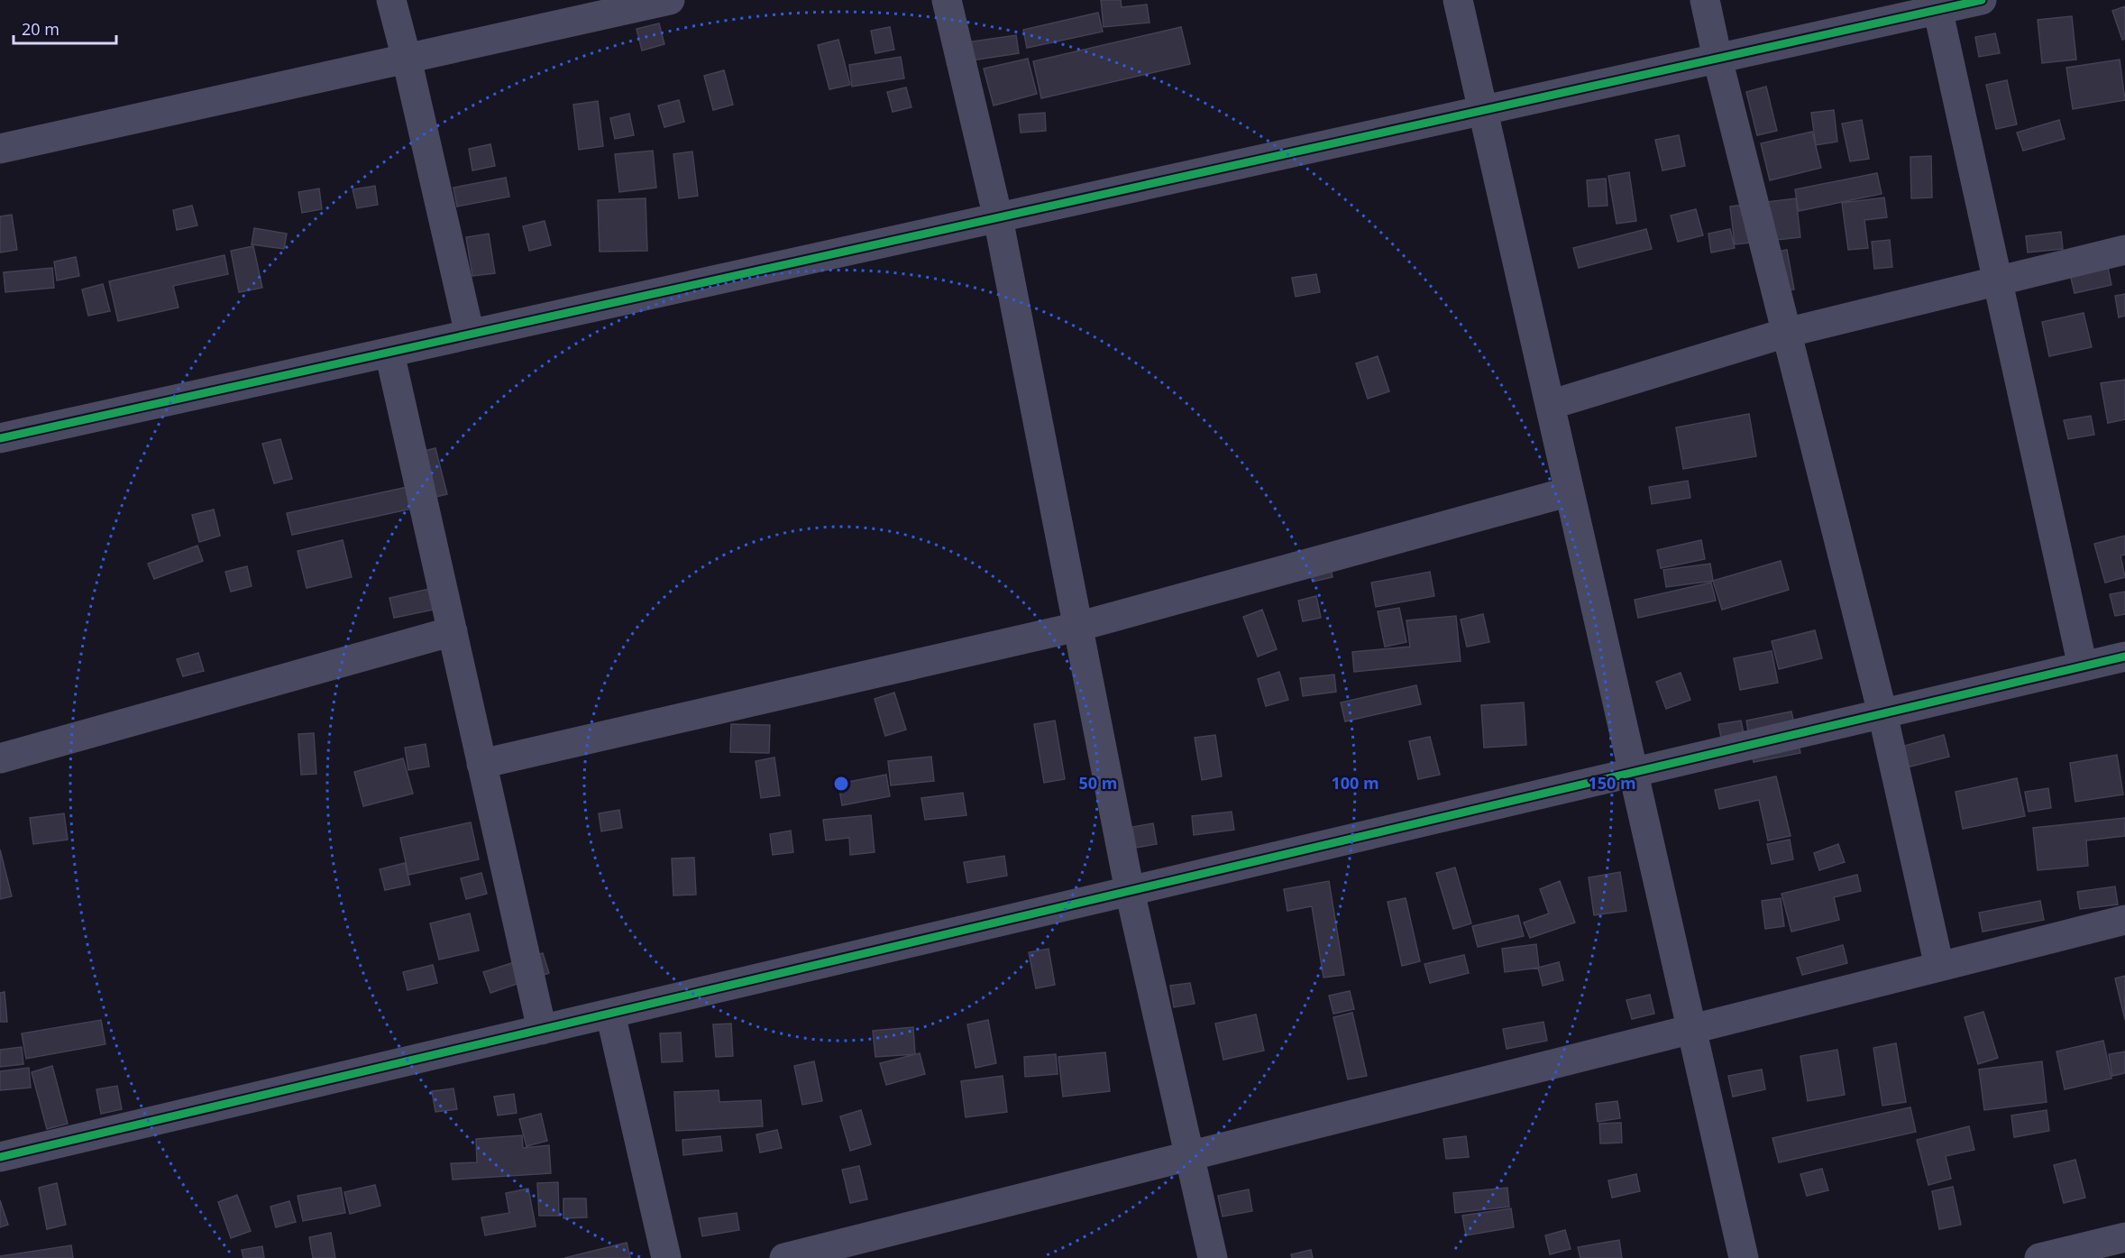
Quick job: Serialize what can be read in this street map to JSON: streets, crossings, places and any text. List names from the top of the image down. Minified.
{"scale_bar":"20 m","rings":["50 m","100 m","150 m"]}
